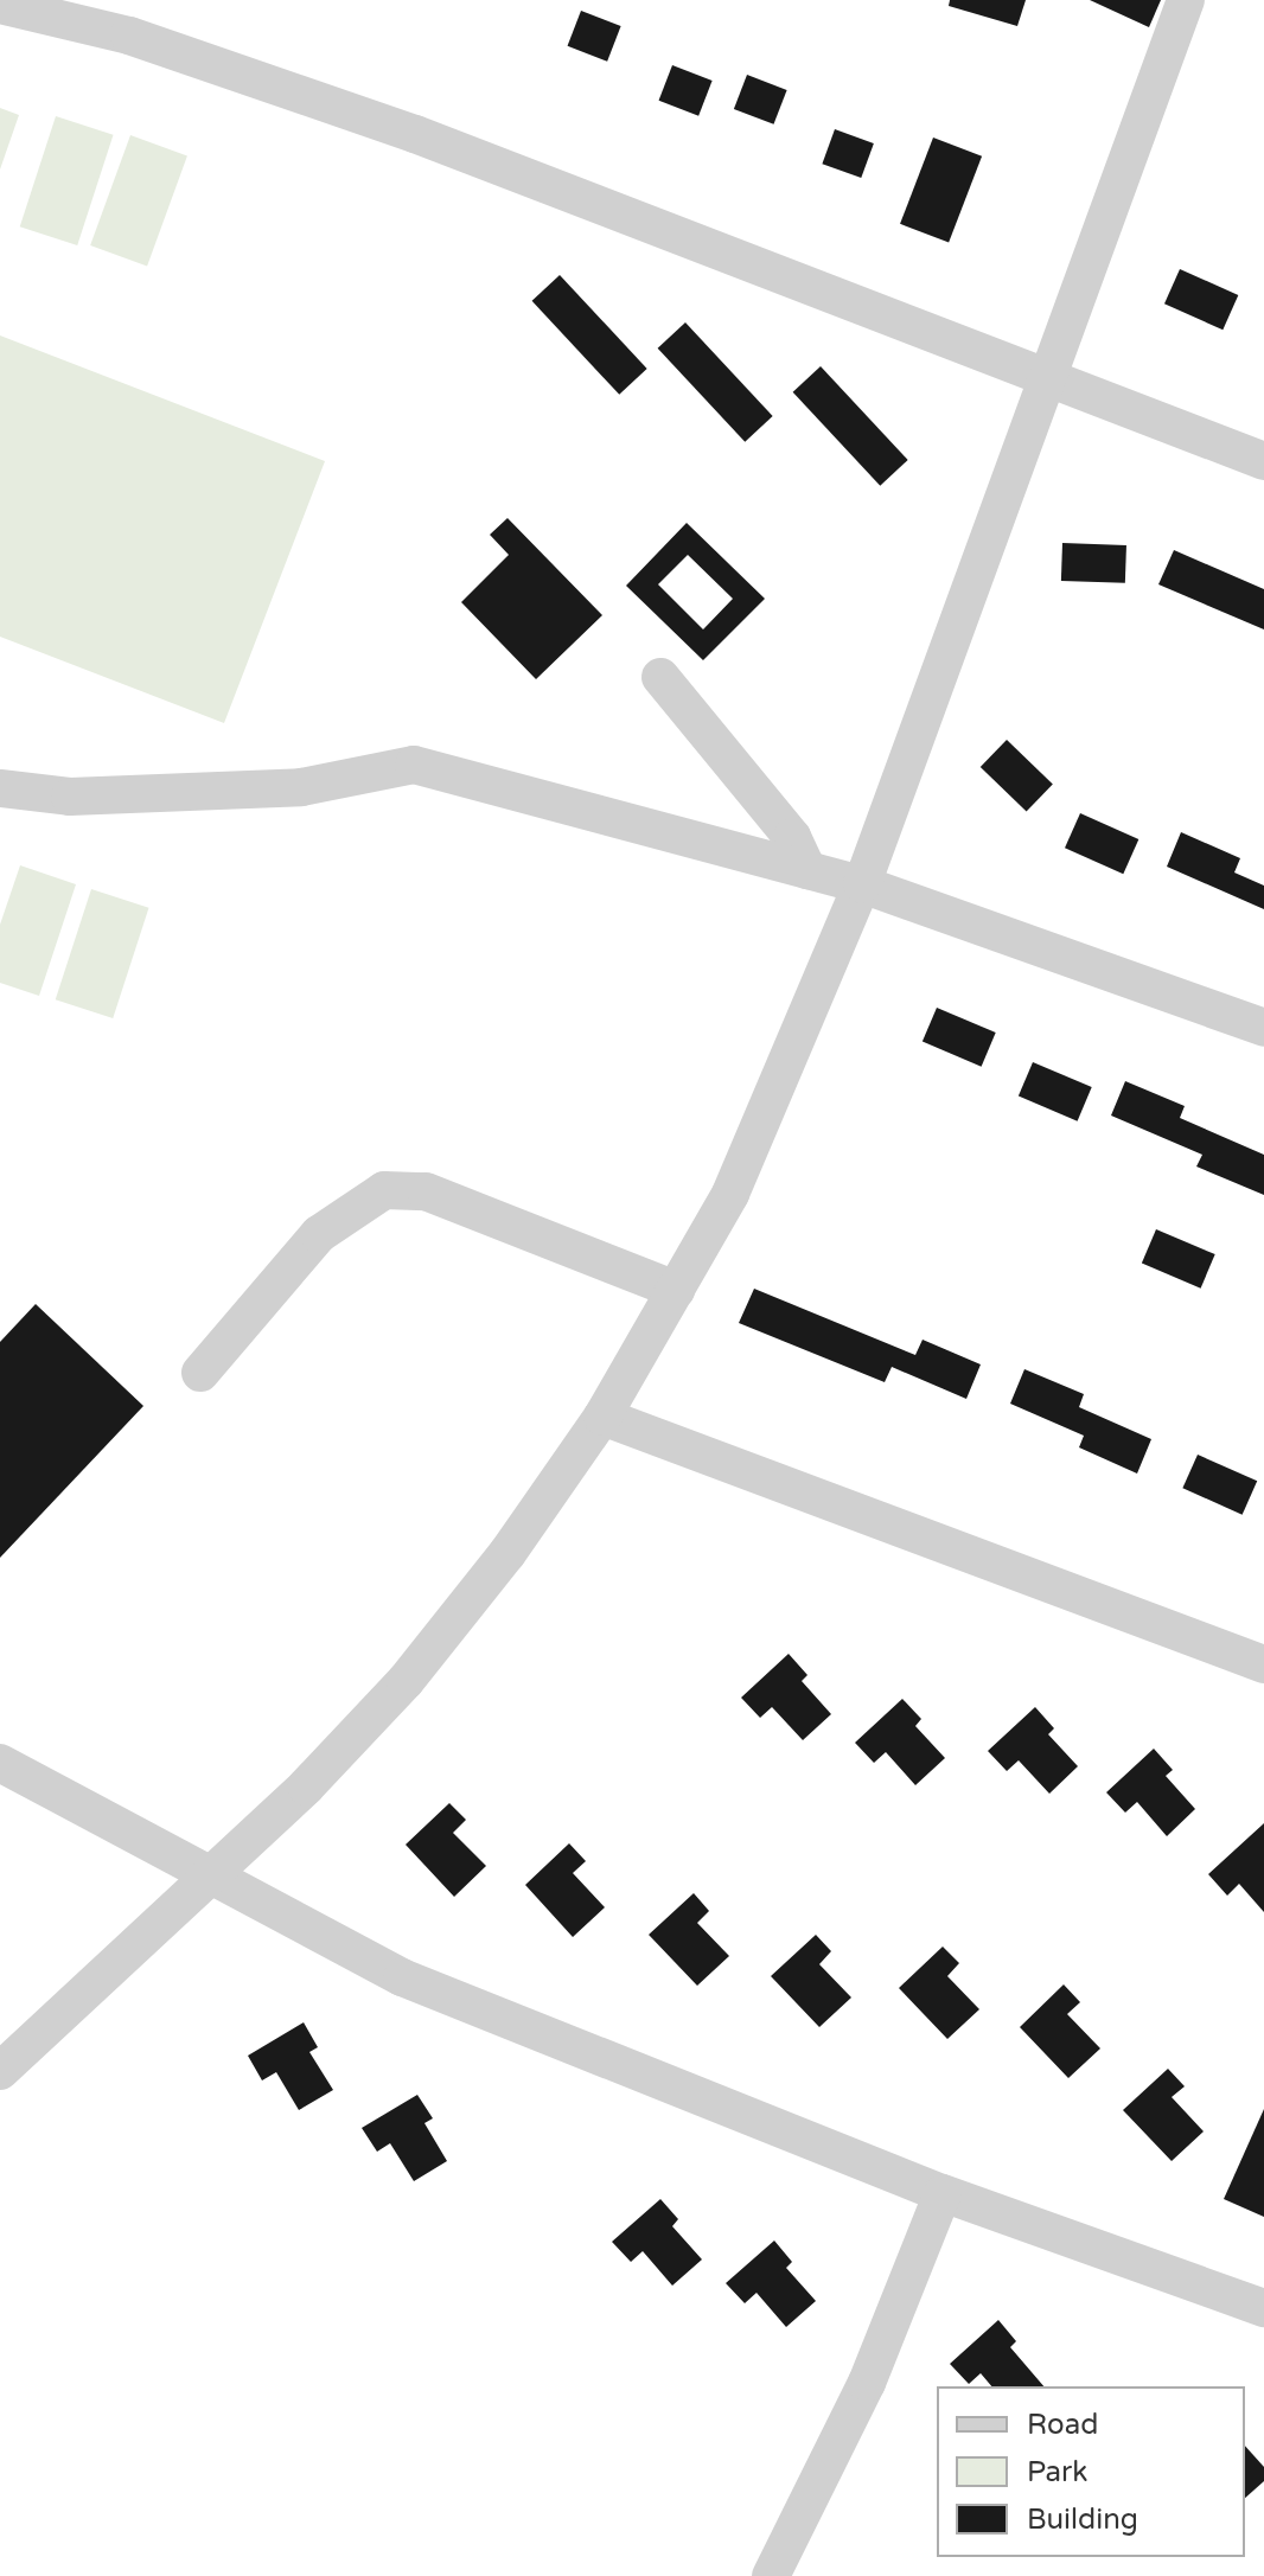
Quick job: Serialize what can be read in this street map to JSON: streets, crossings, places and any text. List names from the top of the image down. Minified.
{"legend":["Road","Park","Building"]}
